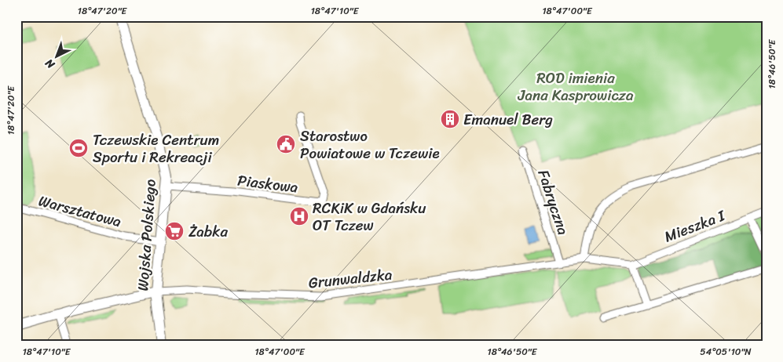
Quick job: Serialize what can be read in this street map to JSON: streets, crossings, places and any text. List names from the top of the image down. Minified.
{"streets":{"street":["Piaskowa","Fabryczna","Warsztatowa","Mieszka I","Wojska Polskiego","Grunwaldzka"]},"crossings":[["Piaskowa","Wojska Polskiego"],["Fabryczna","Grunwaldzka"],["Warsztatowa","Wojska Polskiego"],["Wojska Polskiego","Grunwaldzka"]],"parks":["ROD imienia Jana Kasprowicza"],"places":{"building":["Emanuel Berg"],"public building":["Starostwo Powiatowe w Tczewie"],"sports":["Tczewskie Centrum Sportu i Rekreacji"],"hospital":["RCKiK w Gdańsku OT Tczew"],"supermarket":["Żabka"]},"north":"bottom left","coordinates":["18°47'20\"E","18°47'10\"E","18°47'00\"E","18°46'50\"E","54°05'10\"N"]}
